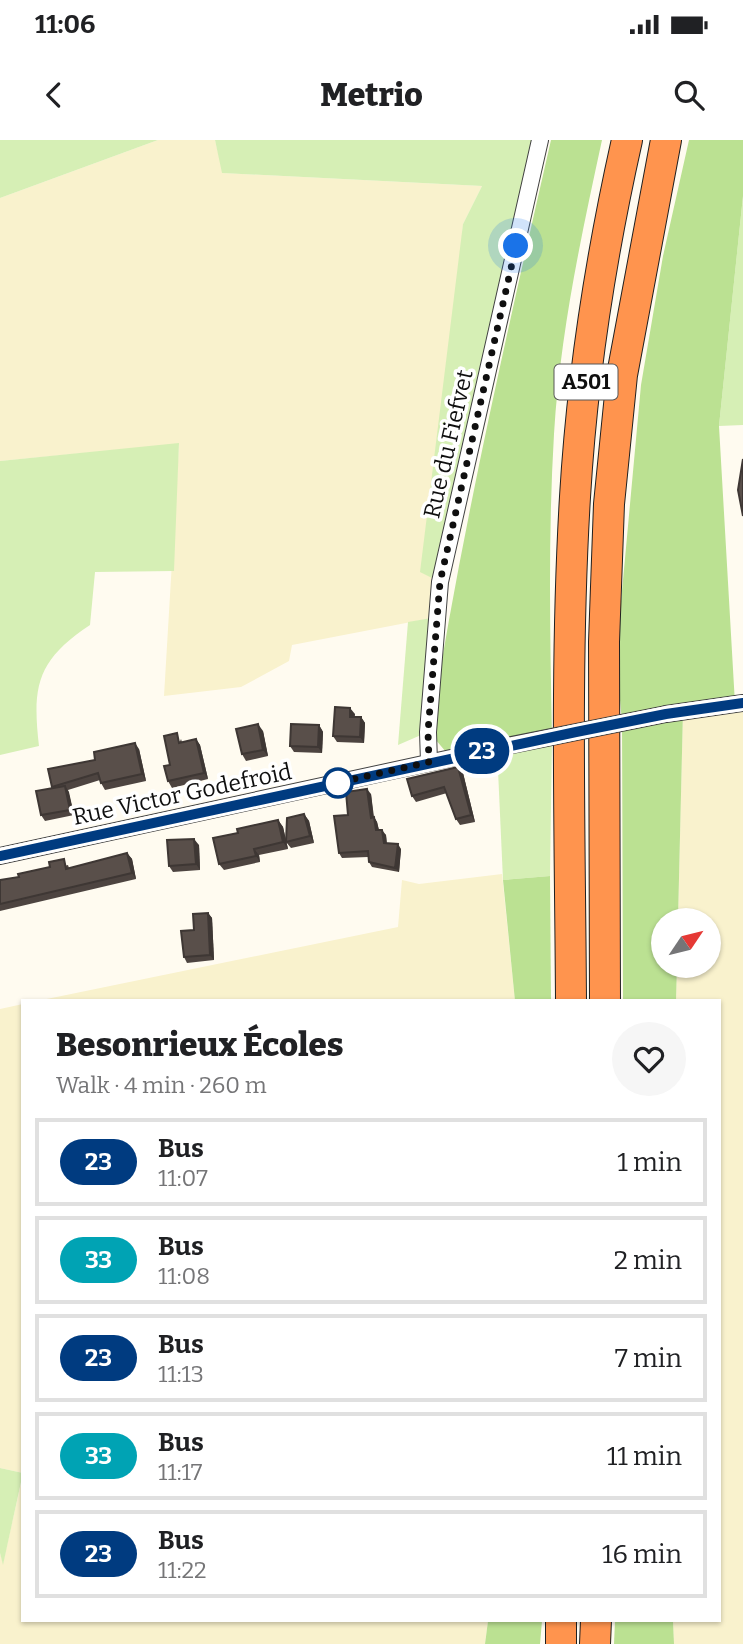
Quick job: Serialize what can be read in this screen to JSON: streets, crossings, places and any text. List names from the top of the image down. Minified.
{"streets":{"highway":["A501"],"street":["Rue du Fiefvet","Rue Victor Godefroid"]},"crossings":[["Rue du Fiefvet","Rue Victor Godefroid"]],"lines":["bus line 23"],"north":"top right","page":{"status":"11:06","header":"Metrio","on_map":"23","heading":["Besonrieux Écoles","Walk · 4 min · 260 m"],"list":[{"mark":"23","name":"Bus","note":"11:07","value":"1 min"},{"mark":"33","name":"Bus","note":"11:08","value":"2 min"},{"mark":"23","name":"Bus","note":"11:13","value":"7 min"},{"mark":"33","name":"Bus","note":"11:17","value":"11 min"},{"mark":"23","name":"Bus","note":"11:22","value":"16 min"}]}}
